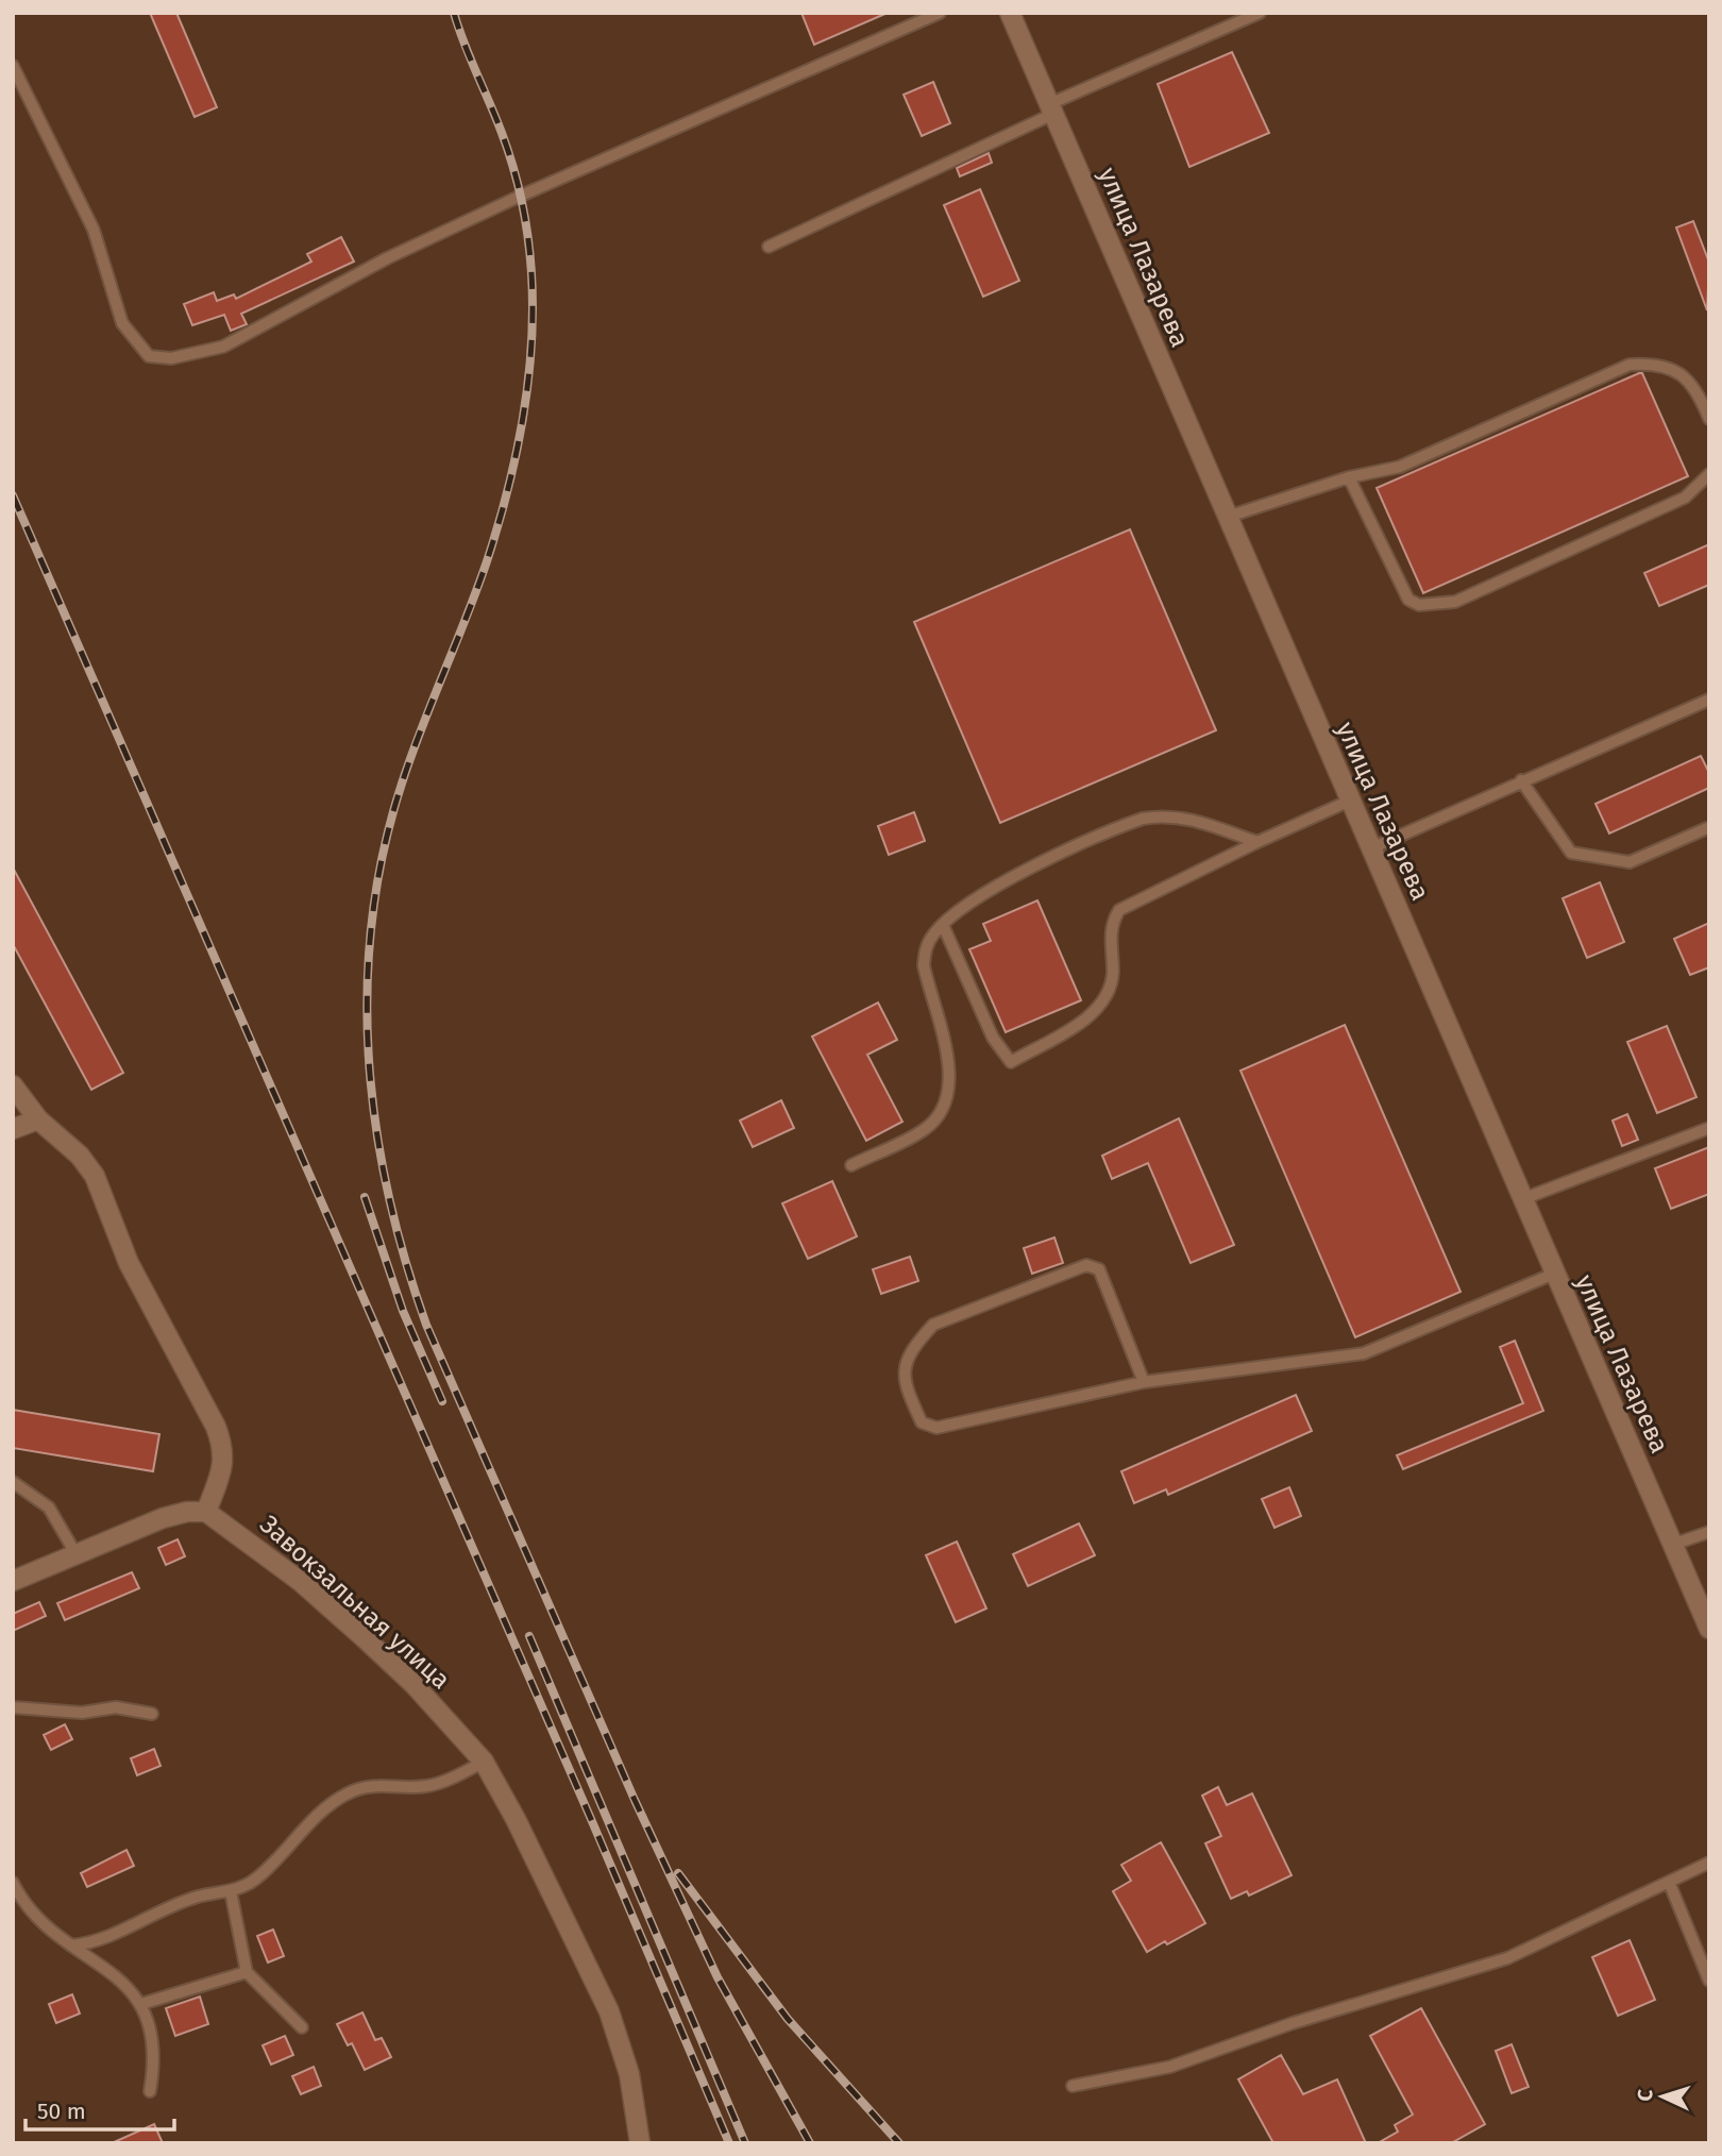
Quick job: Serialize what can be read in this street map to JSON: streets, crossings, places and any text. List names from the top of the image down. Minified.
{"streets":{"main road":["улица Лазарева","Завокзальная улица"]},"scale_bar":"50 m","north":"left"}
